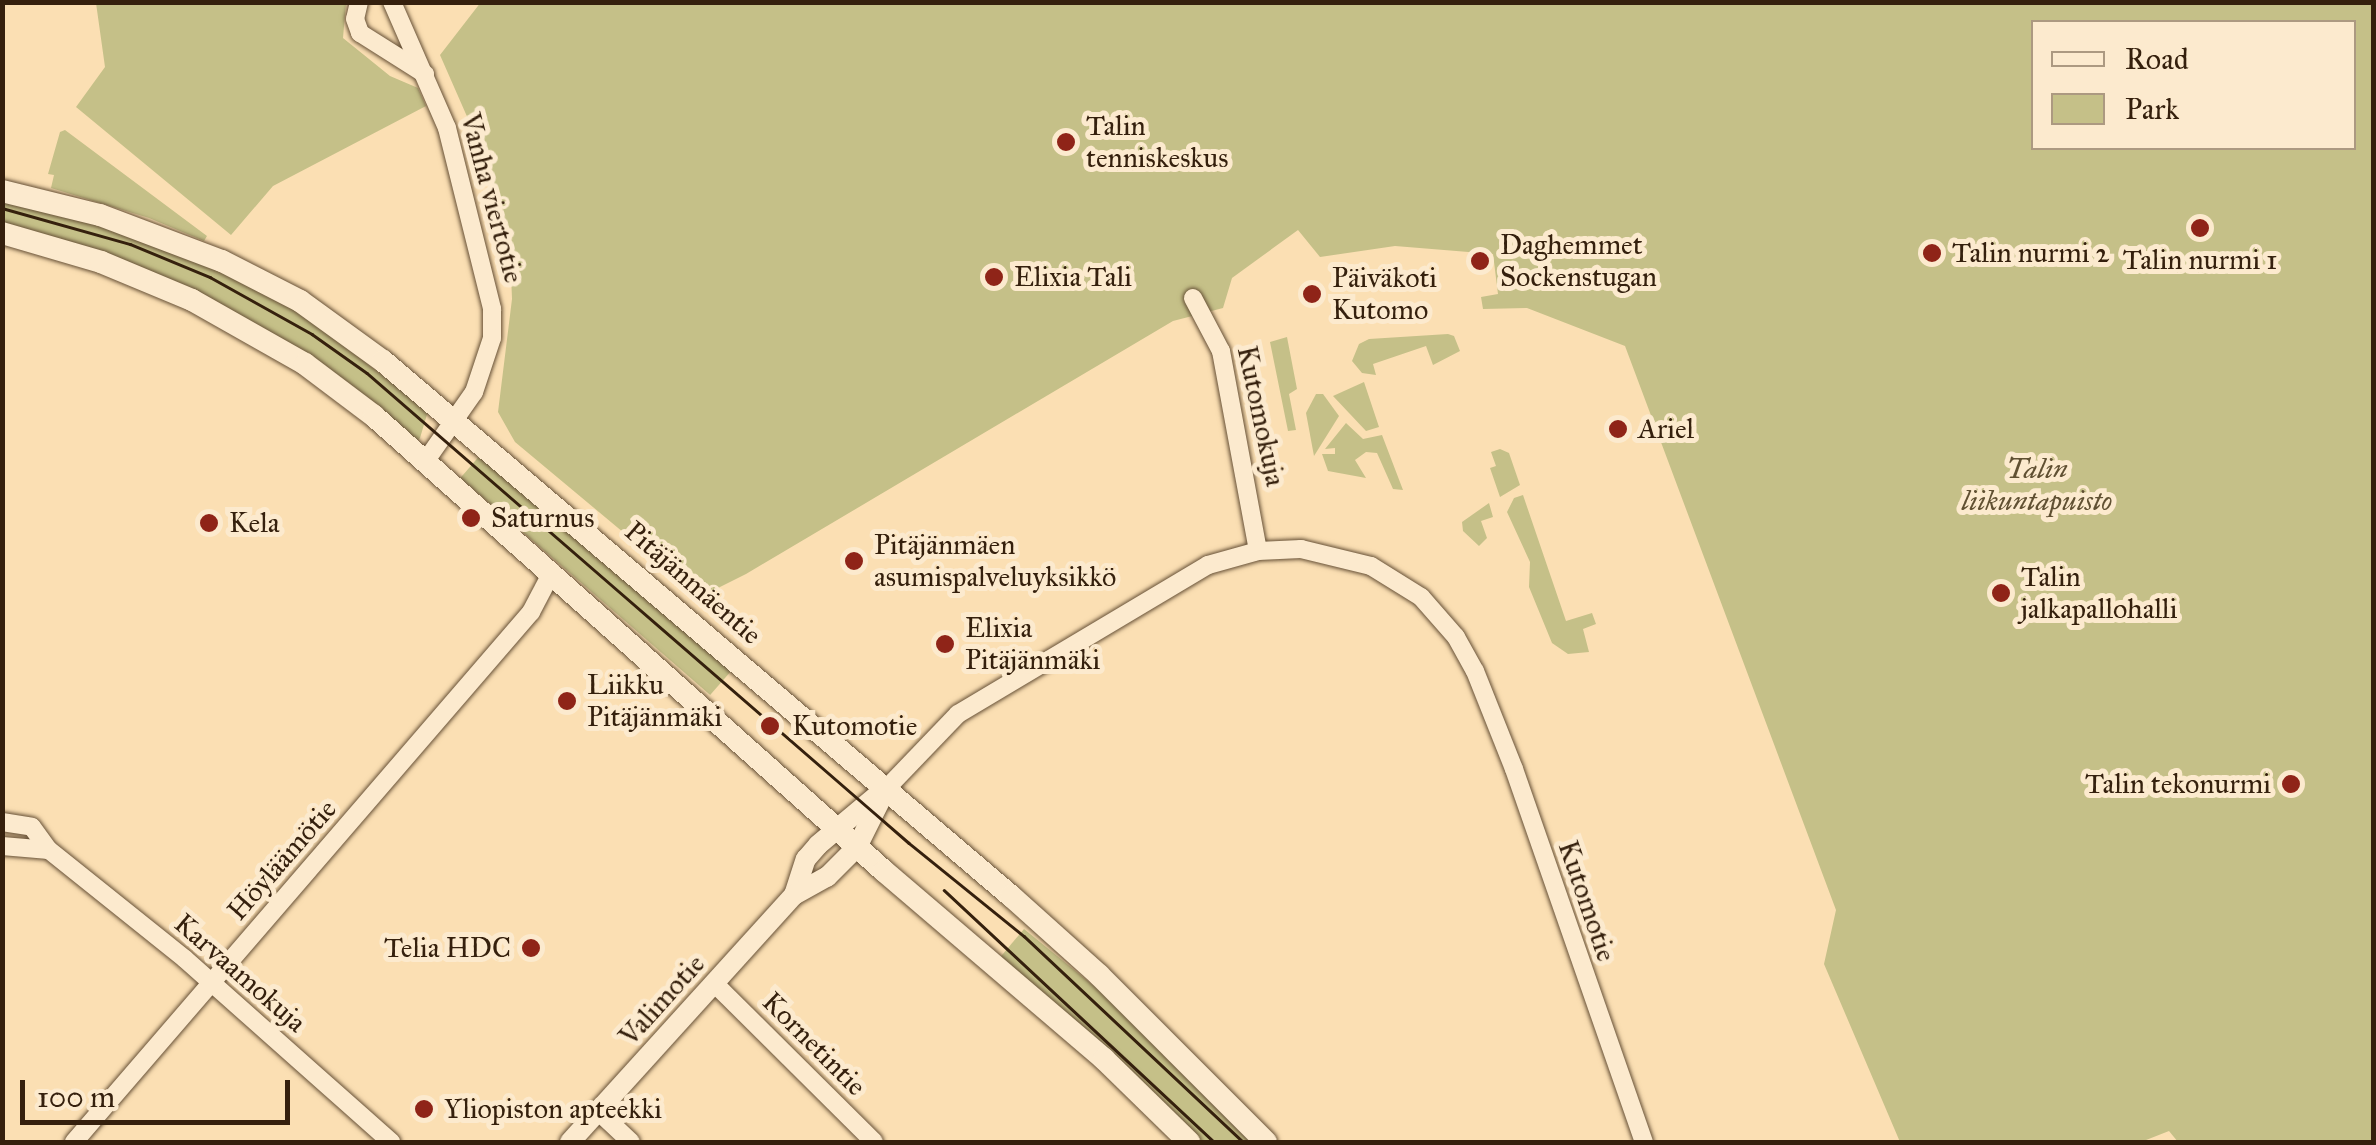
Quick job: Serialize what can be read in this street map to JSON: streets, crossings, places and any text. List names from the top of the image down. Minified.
{"streets":{"main road":["Pitäjänmäentie"],"street":["Vanha viertotie","Kutomokuja","Höyläämötie","Kutomotie","Karvaamokuja","Valimotie","Kornetintie"]},"crossings":[["Vanha viertotie","Pitäjänmäentie"],["Kutomokuja","Kutomotie"],["Pitäjänmäentie","Kutomotie"],["Pitäjänmäentie","Valimotie"],["Höyläämötie","Karvaamokuja"],["Kutomotie","Valimotie"],["Valimotie","Kornetintie"]],"parks":["Talin liikuntapuisto"],"places":["Talin tenniskeskus","Talin nurmi 1","Talin nurmi 2","Daghemmet Sockenstugan","Elixia Tali","Päiväkoti Kutomo","Ariel","Saturnus","Kela","Pitäjänmäen asumispalveluyksikkö","Talin jalkapallohalli","Elixia Pitäjänmäki","Liikku Pitäjänmäki","Kutomotie","Talin tekonurmi","Telia HDC","Yliopiston apteekki"],"legend":["Road","Park"],"scale_bar":"100 m"}
